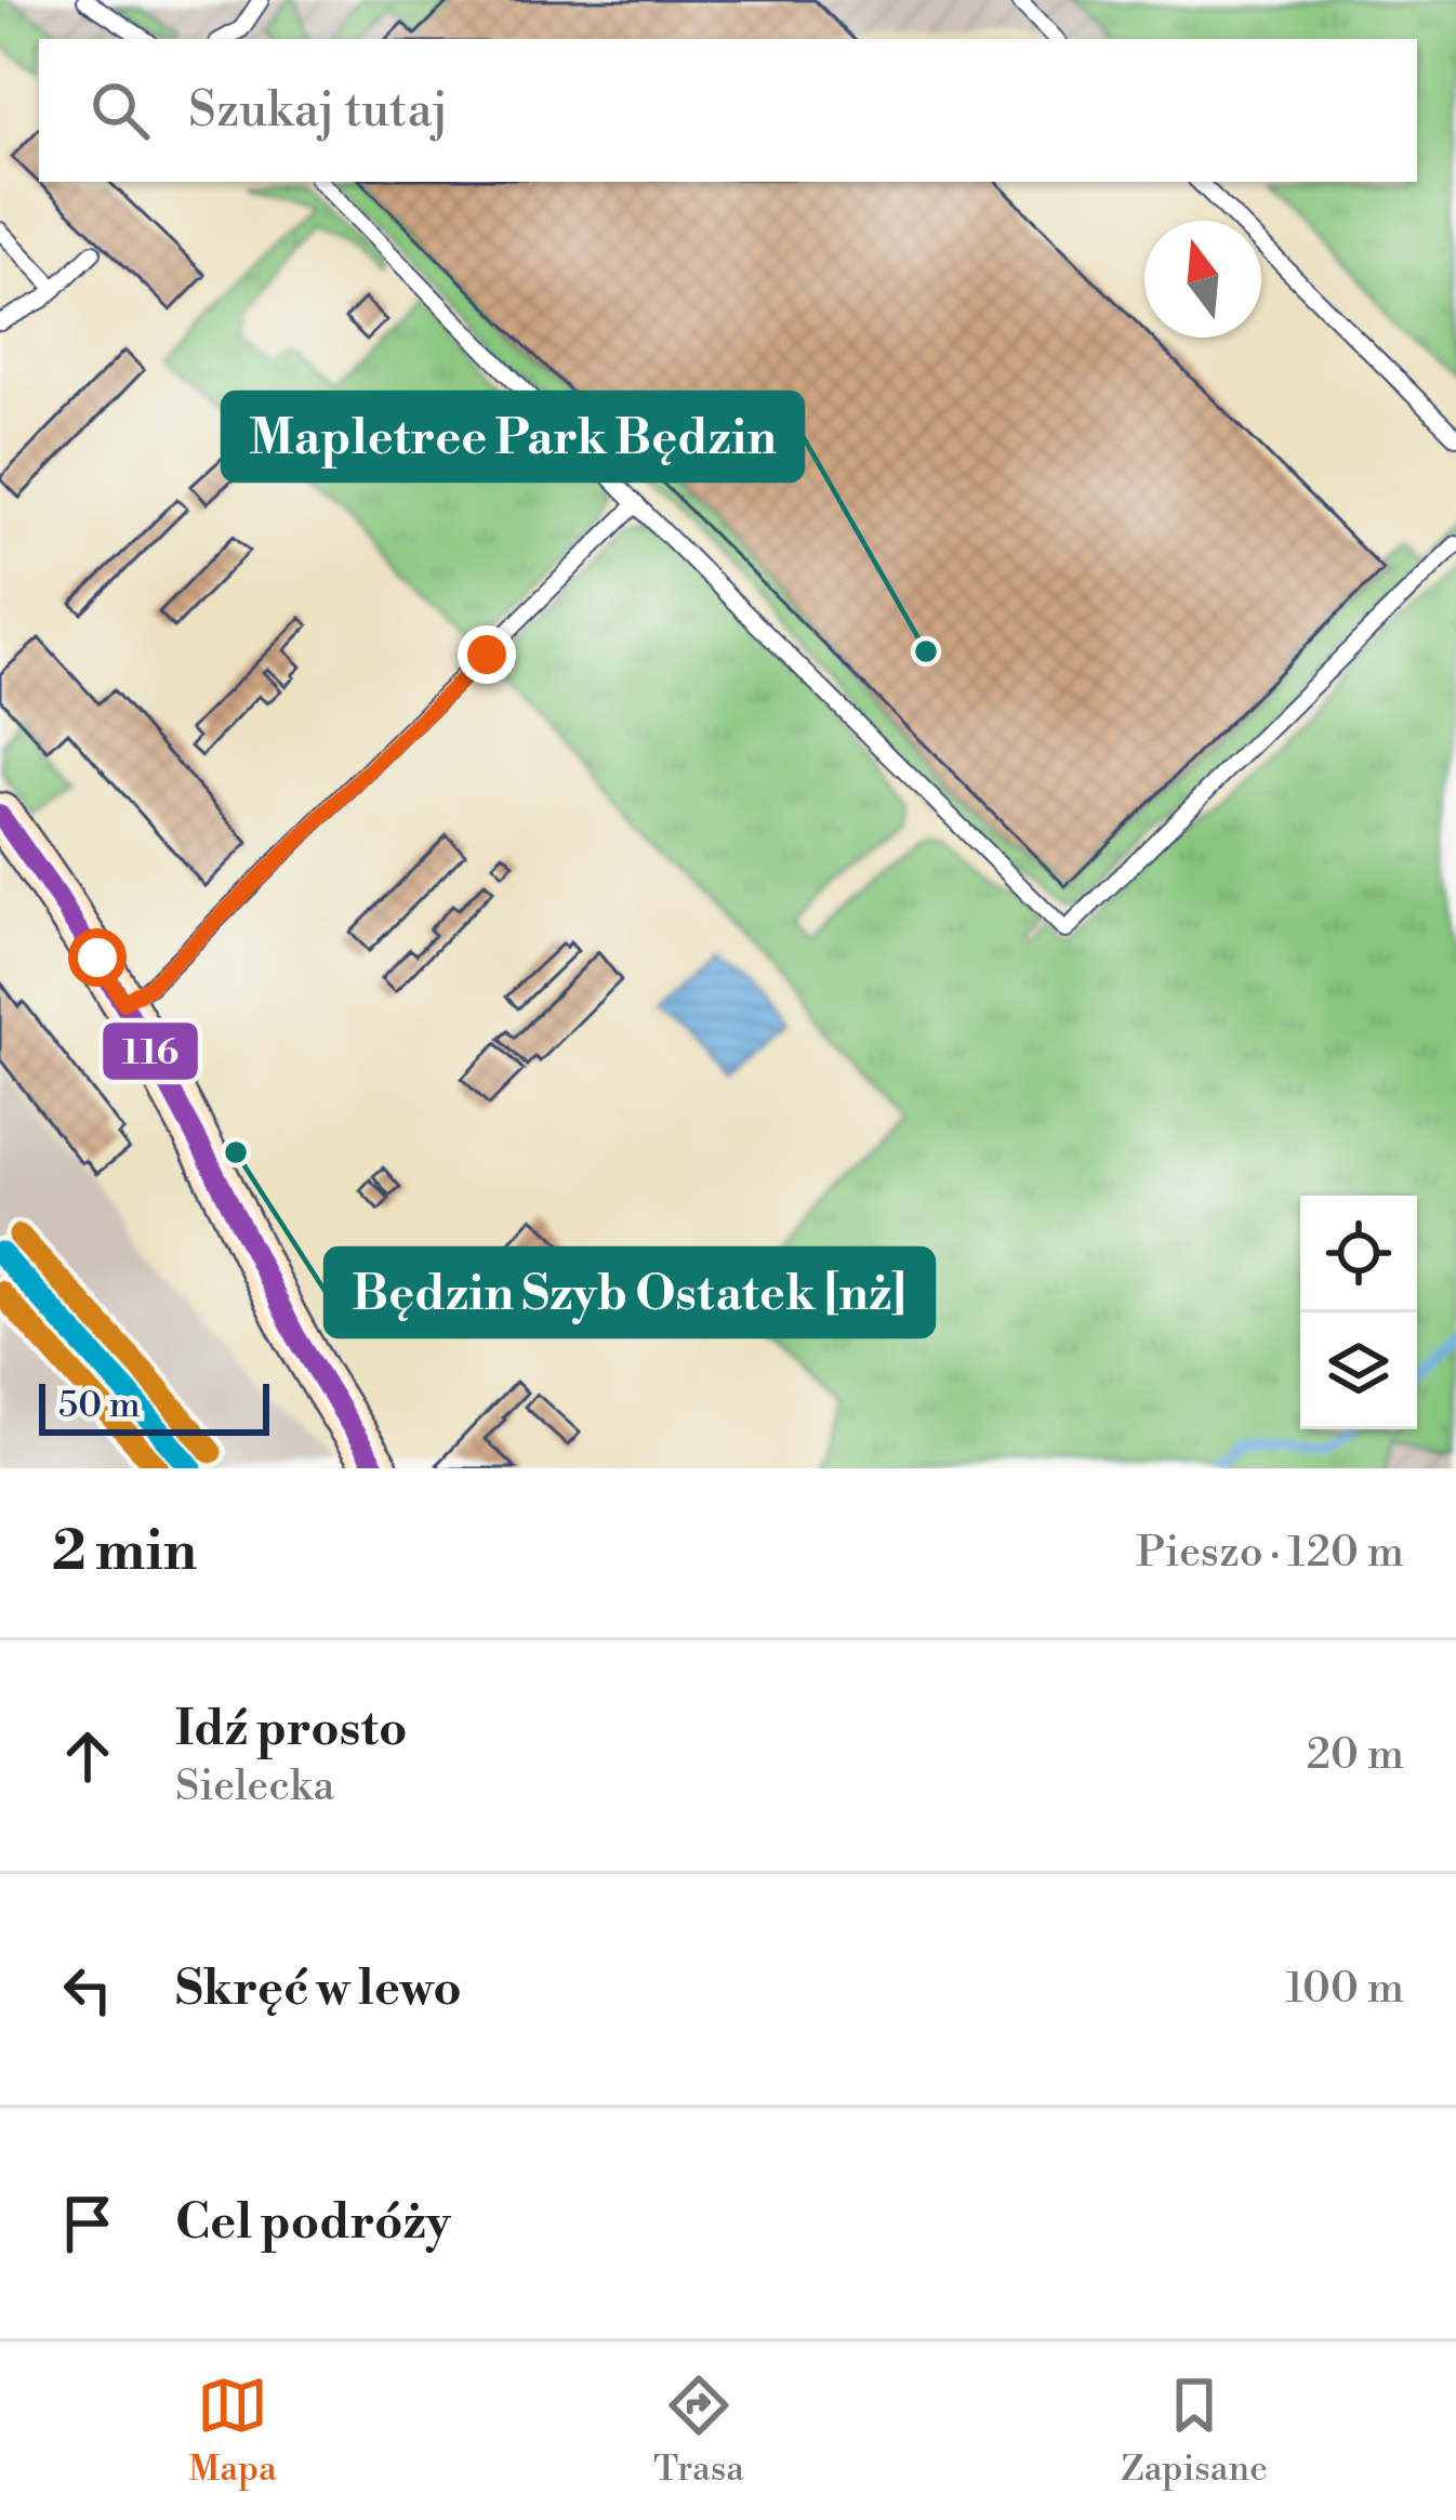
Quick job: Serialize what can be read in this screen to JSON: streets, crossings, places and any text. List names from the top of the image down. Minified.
{"places":["Mapletree Park Będzin","Będzin Szyb Ostatek [nż]"],"lines":["transit line 116"],"scale_bar":"50 m","north":"top","page":{"search":"Szukaj tutaj","scale":"50 m","heading":["2 min","Pieszo · 120 m"],"list":[["Idź prosto","Sielecka","20 m"],["Skręć w lewo","100 m"],"Cel podróży"],"nav":["Mapa","Trasa","Zapisane"]}}
